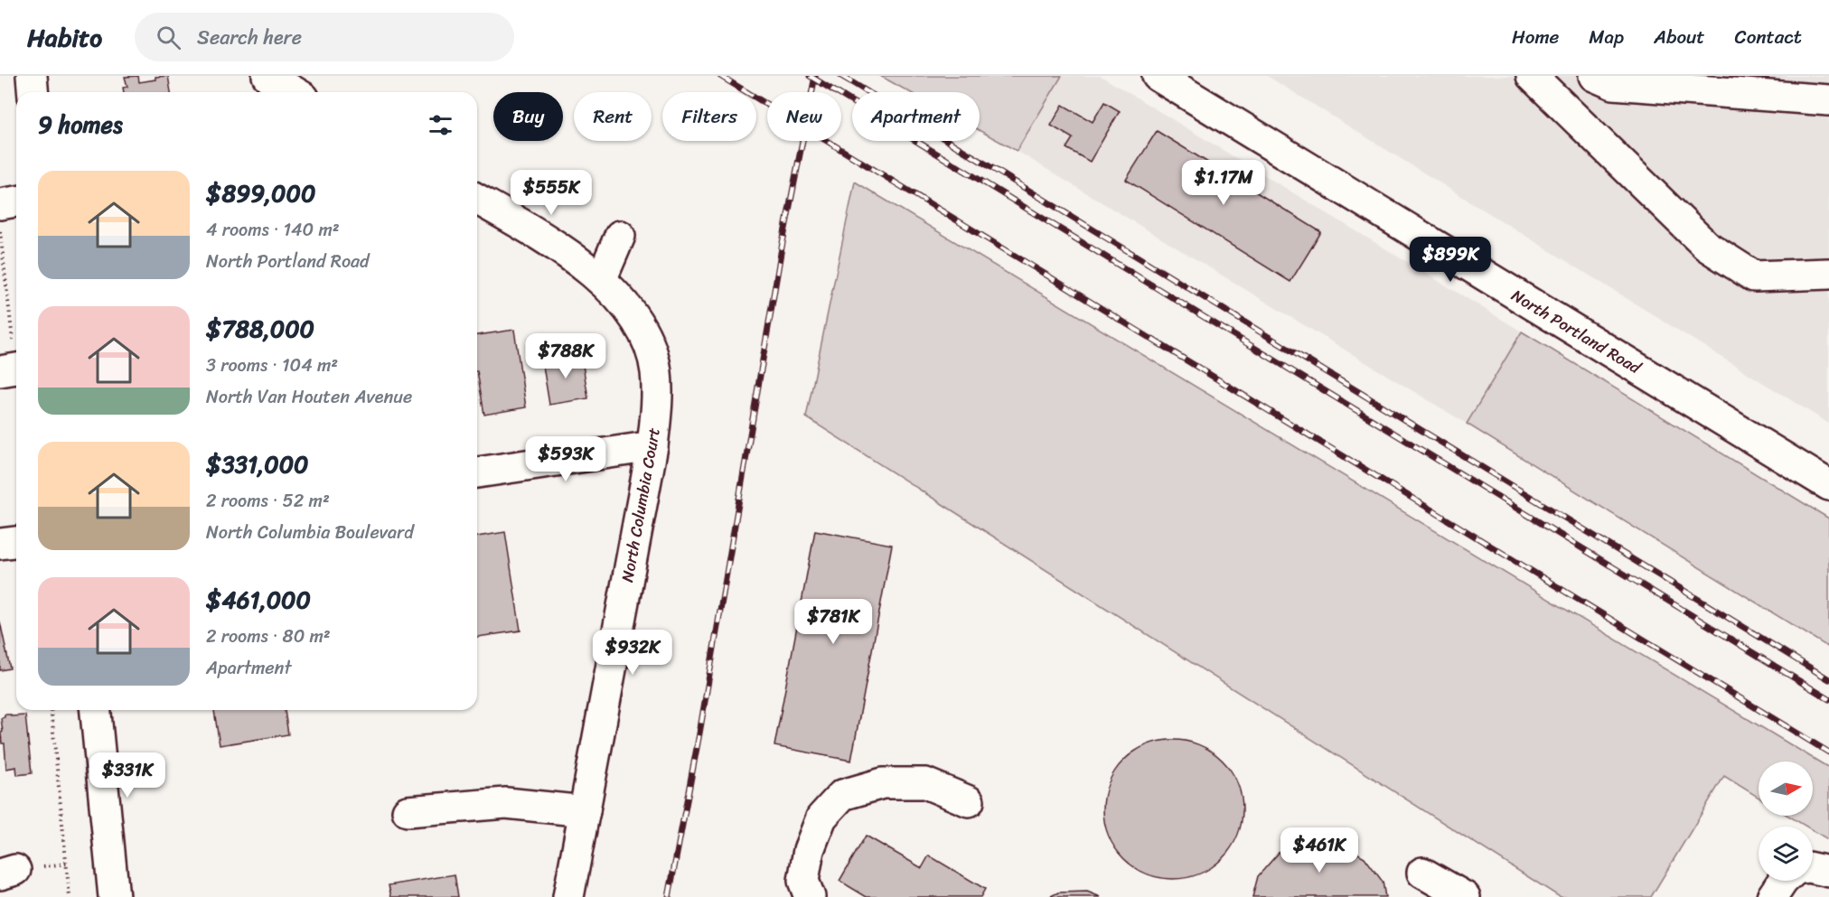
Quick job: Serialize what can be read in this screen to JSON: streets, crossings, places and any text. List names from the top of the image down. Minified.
{"streets":{"street":["North Portland Road","North Columbia Court"]},"north":"right","page":{"header":"Habito","search":"Search here","nav":["Home","Map","About","Contact"],"chip":["Buy","Rent","Filters","New","Apartment"],"heading":"9 homes","list":[{"name":"$899,000","note":"4 rooms · 140 m² · North Portland Road"},{"name":"$788,000","note":"3 rooms · 104 m² · North Van Houten Avenue"},{"name":"$331,000","note":"2 rooms · 52 m² · North Columbia Boulevard"},{"name":"$461,000","note":"2 rooms · 80 m² · Apartment"}],"price":["$1.17M","$555K","$899K","$788K","$593K","$781K","$932K","$331K","$461K"]}}
